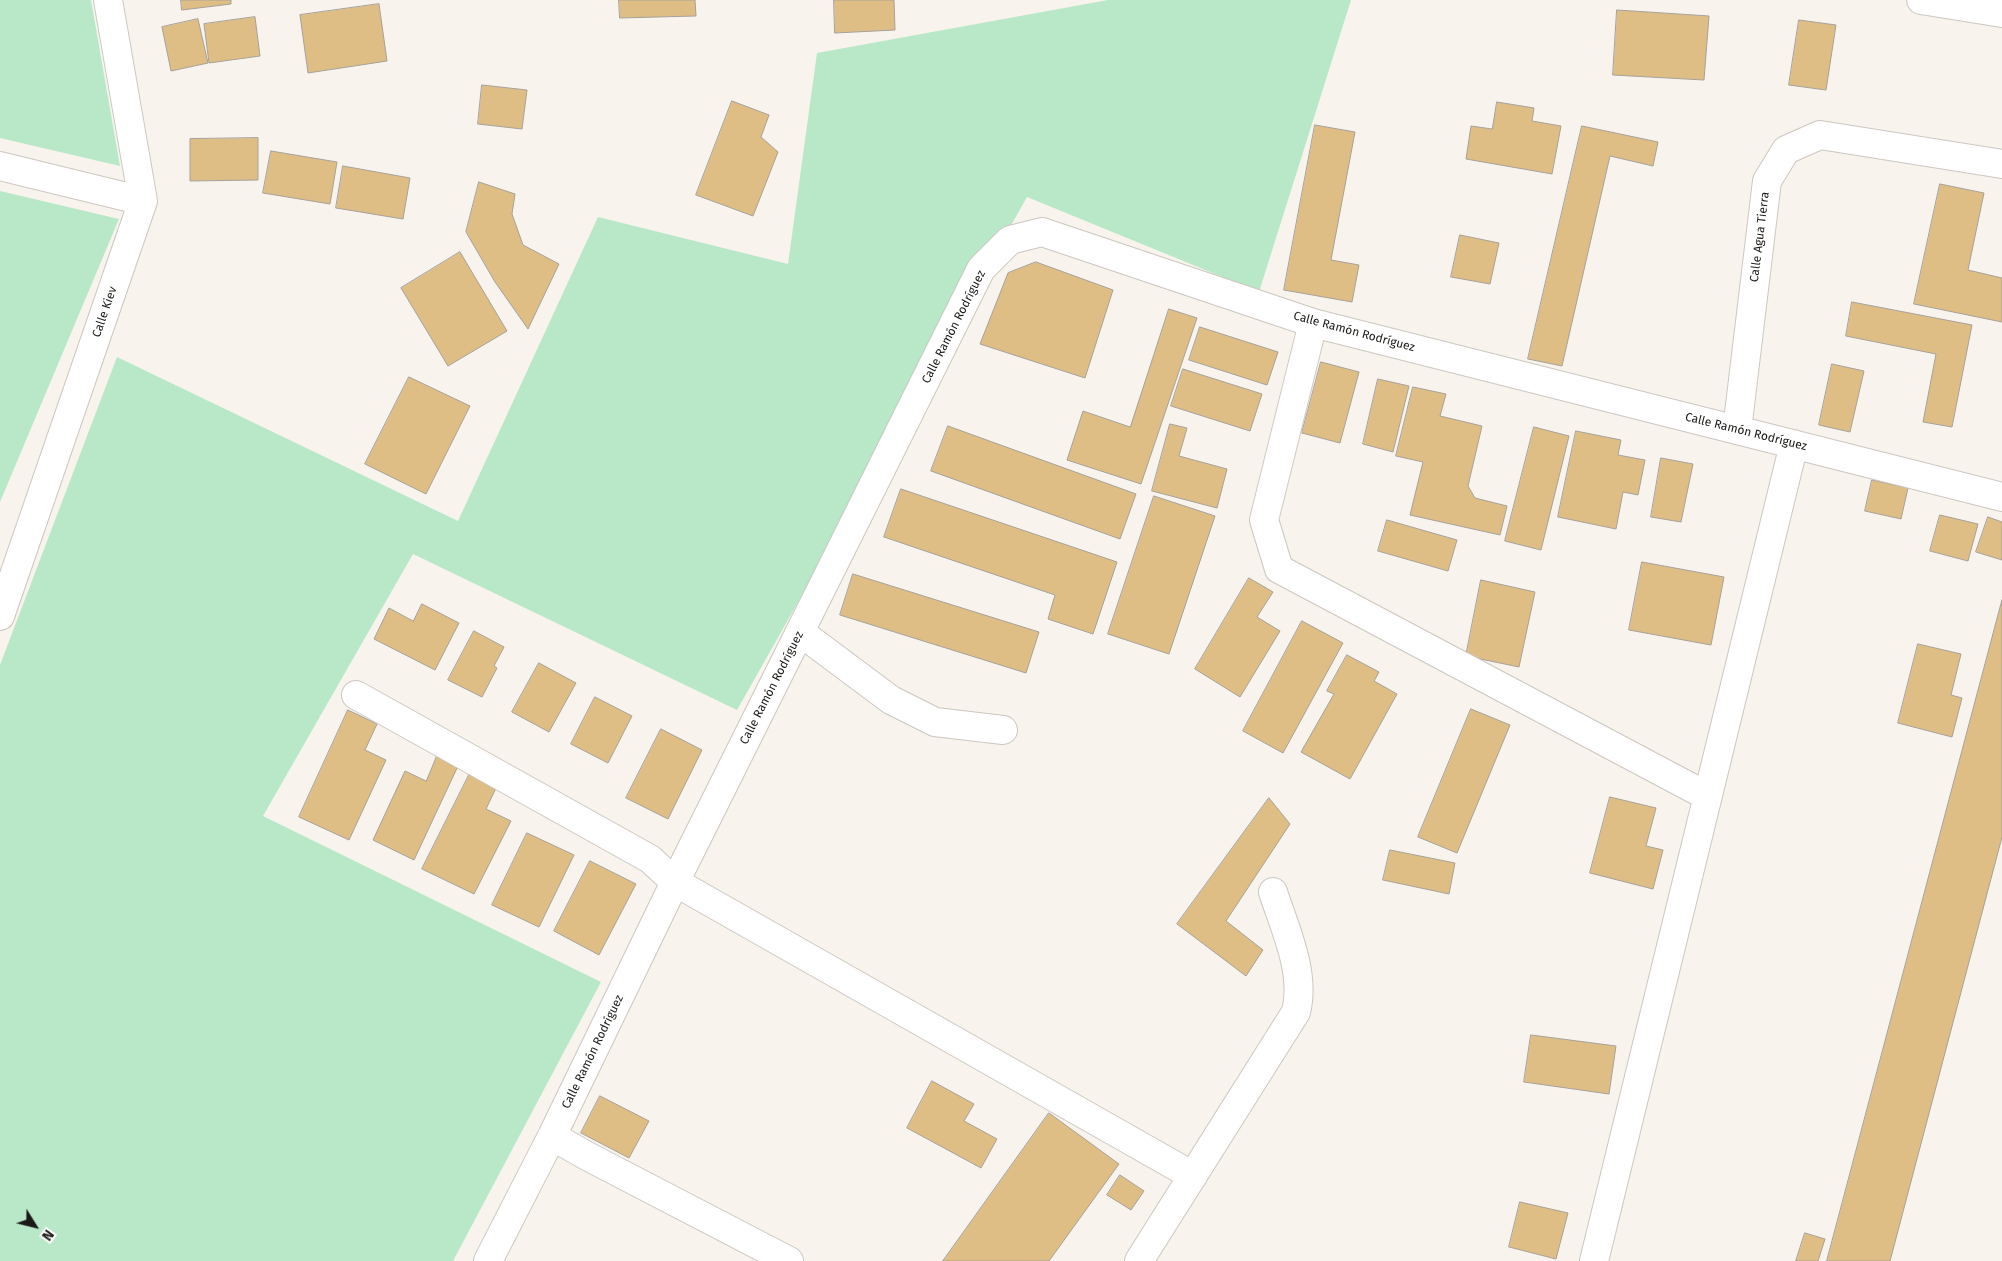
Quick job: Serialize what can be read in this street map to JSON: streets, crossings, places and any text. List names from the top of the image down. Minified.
{"streets":{"street":["Calle Agua Tierra","Calle Kiev","Calle Ramón Rodríguez"]},"crossings":[["Calle Agua Tierra","Calle Ramón Rodríguez"]],"north":"bottom right"}
